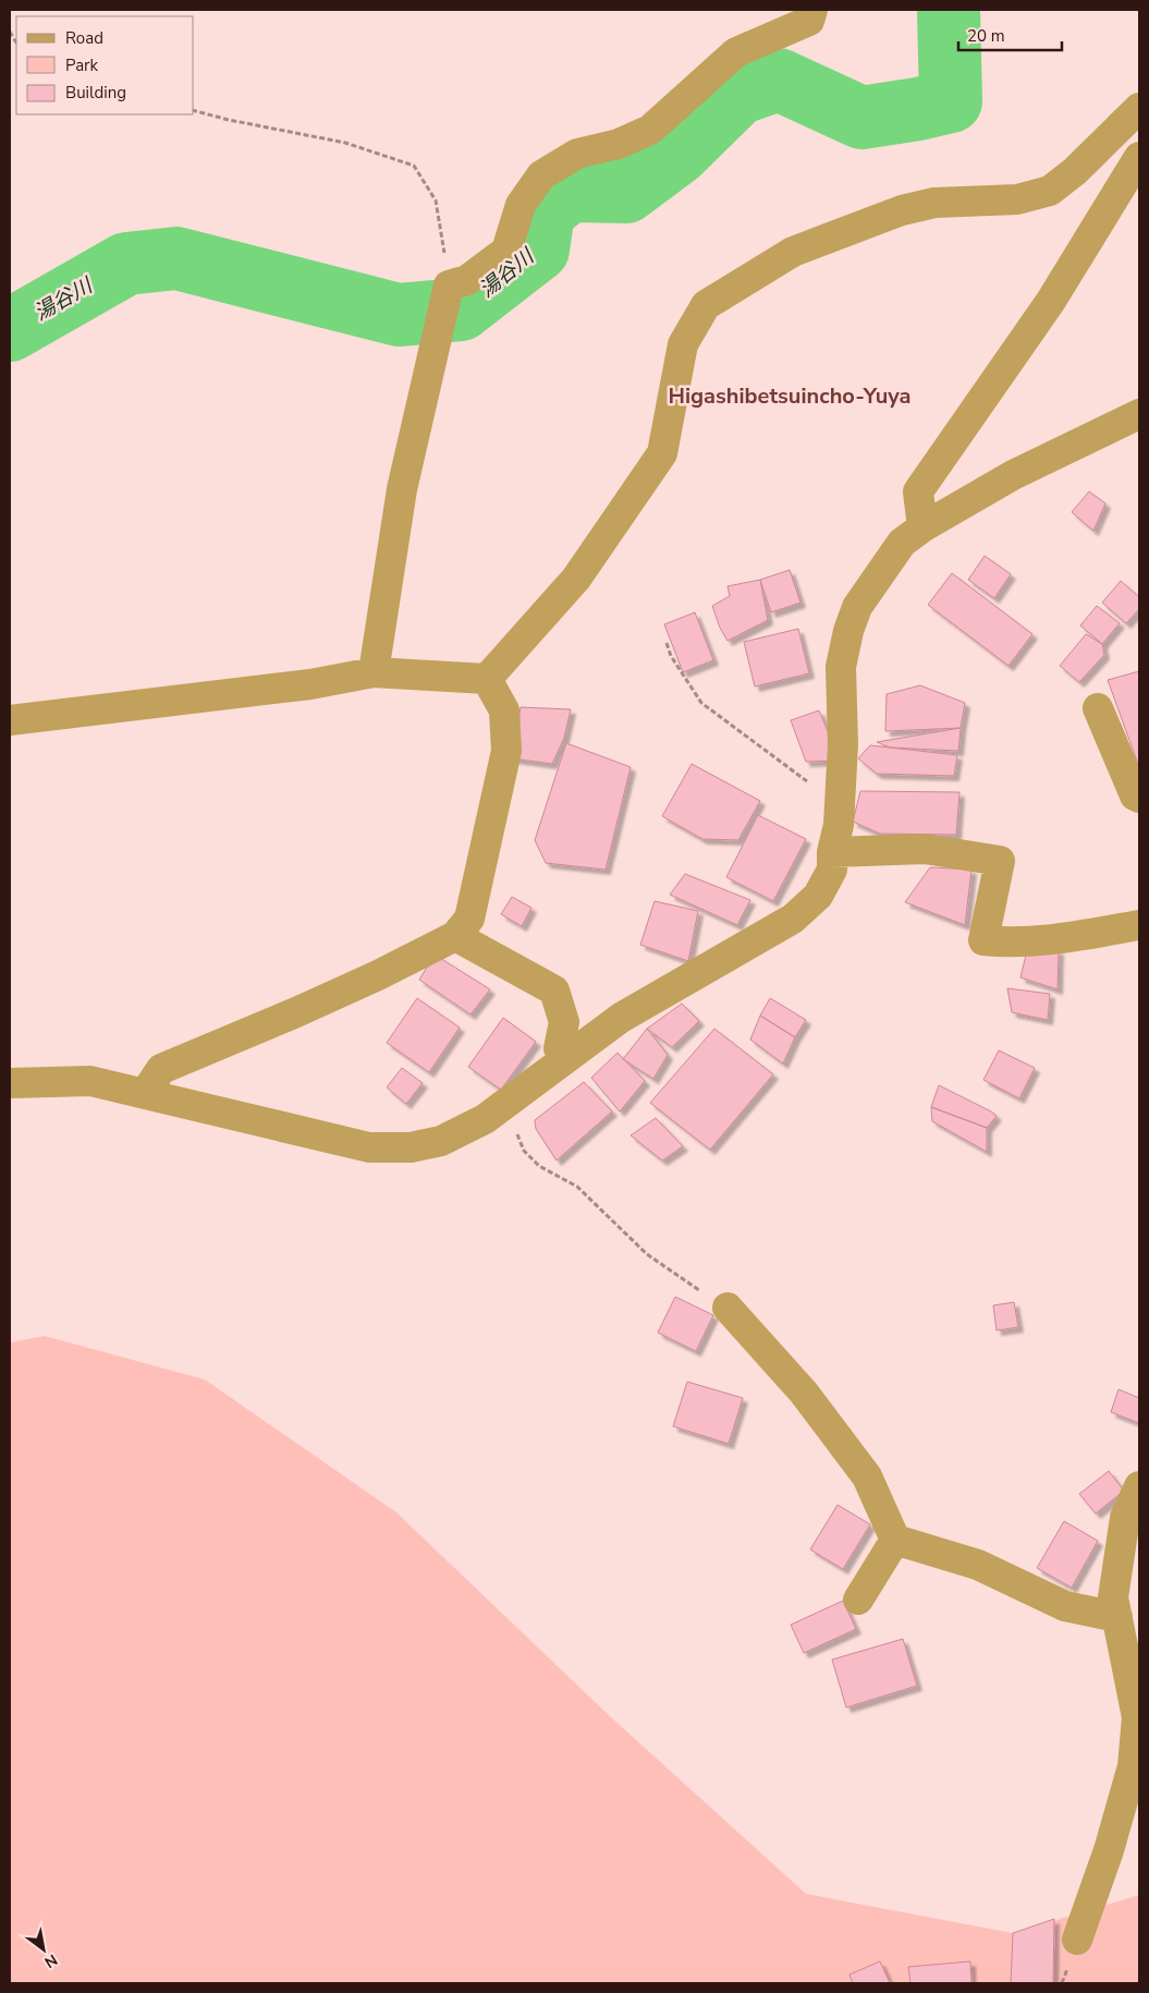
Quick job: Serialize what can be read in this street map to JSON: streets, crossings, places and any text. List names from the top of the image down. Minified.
{"districts":["Higashibetsuincho-Yuya"],"water":["湯谷川"],"legend":["Road","Park","Building"],"scale_bar":"20 m","north":"bottom right"}
